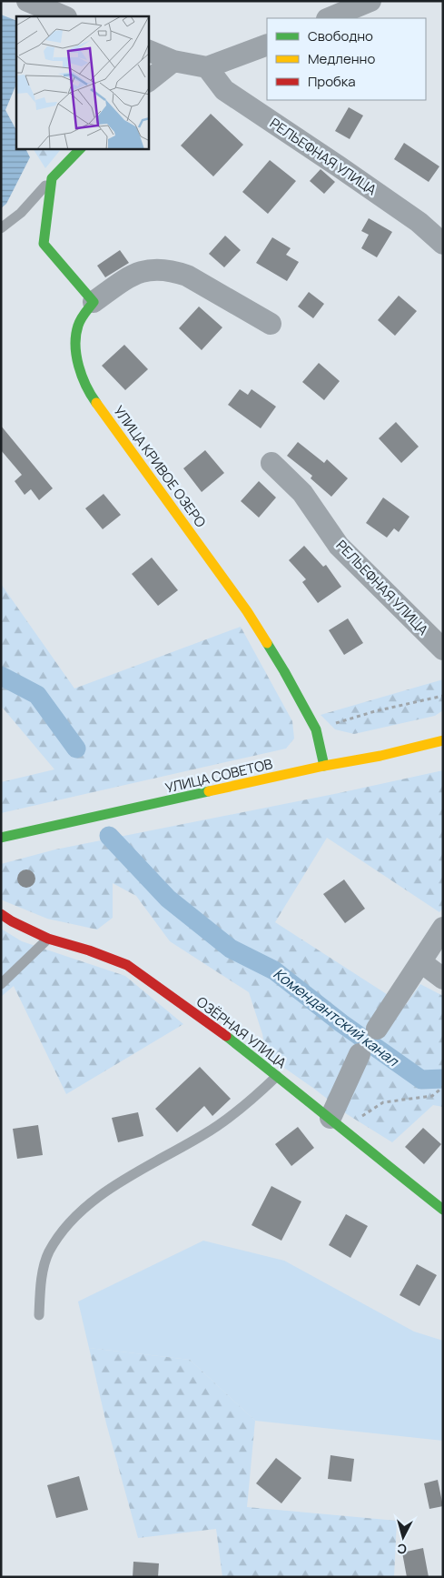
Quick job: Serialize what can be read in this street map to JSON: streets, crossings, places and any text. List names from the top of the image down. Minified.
{"streets":{"street":["РЕЛЬЕФНАЯ УЛИЦА","УЛИЦА КРИВОЕ ОЗЕРО","УЛИЦА СОВЕТОВ","ОЗЁРНАЯ УЛИЦА"]},"crossings":[["УЛИЦА КРИВОЕ ОЗЕРО","УЛИЦА СОВЕТОВ"]],"water":["Комендантский канал"],"legend":["Свободно","Медленно","Пробка"],"north":"bottom"}
